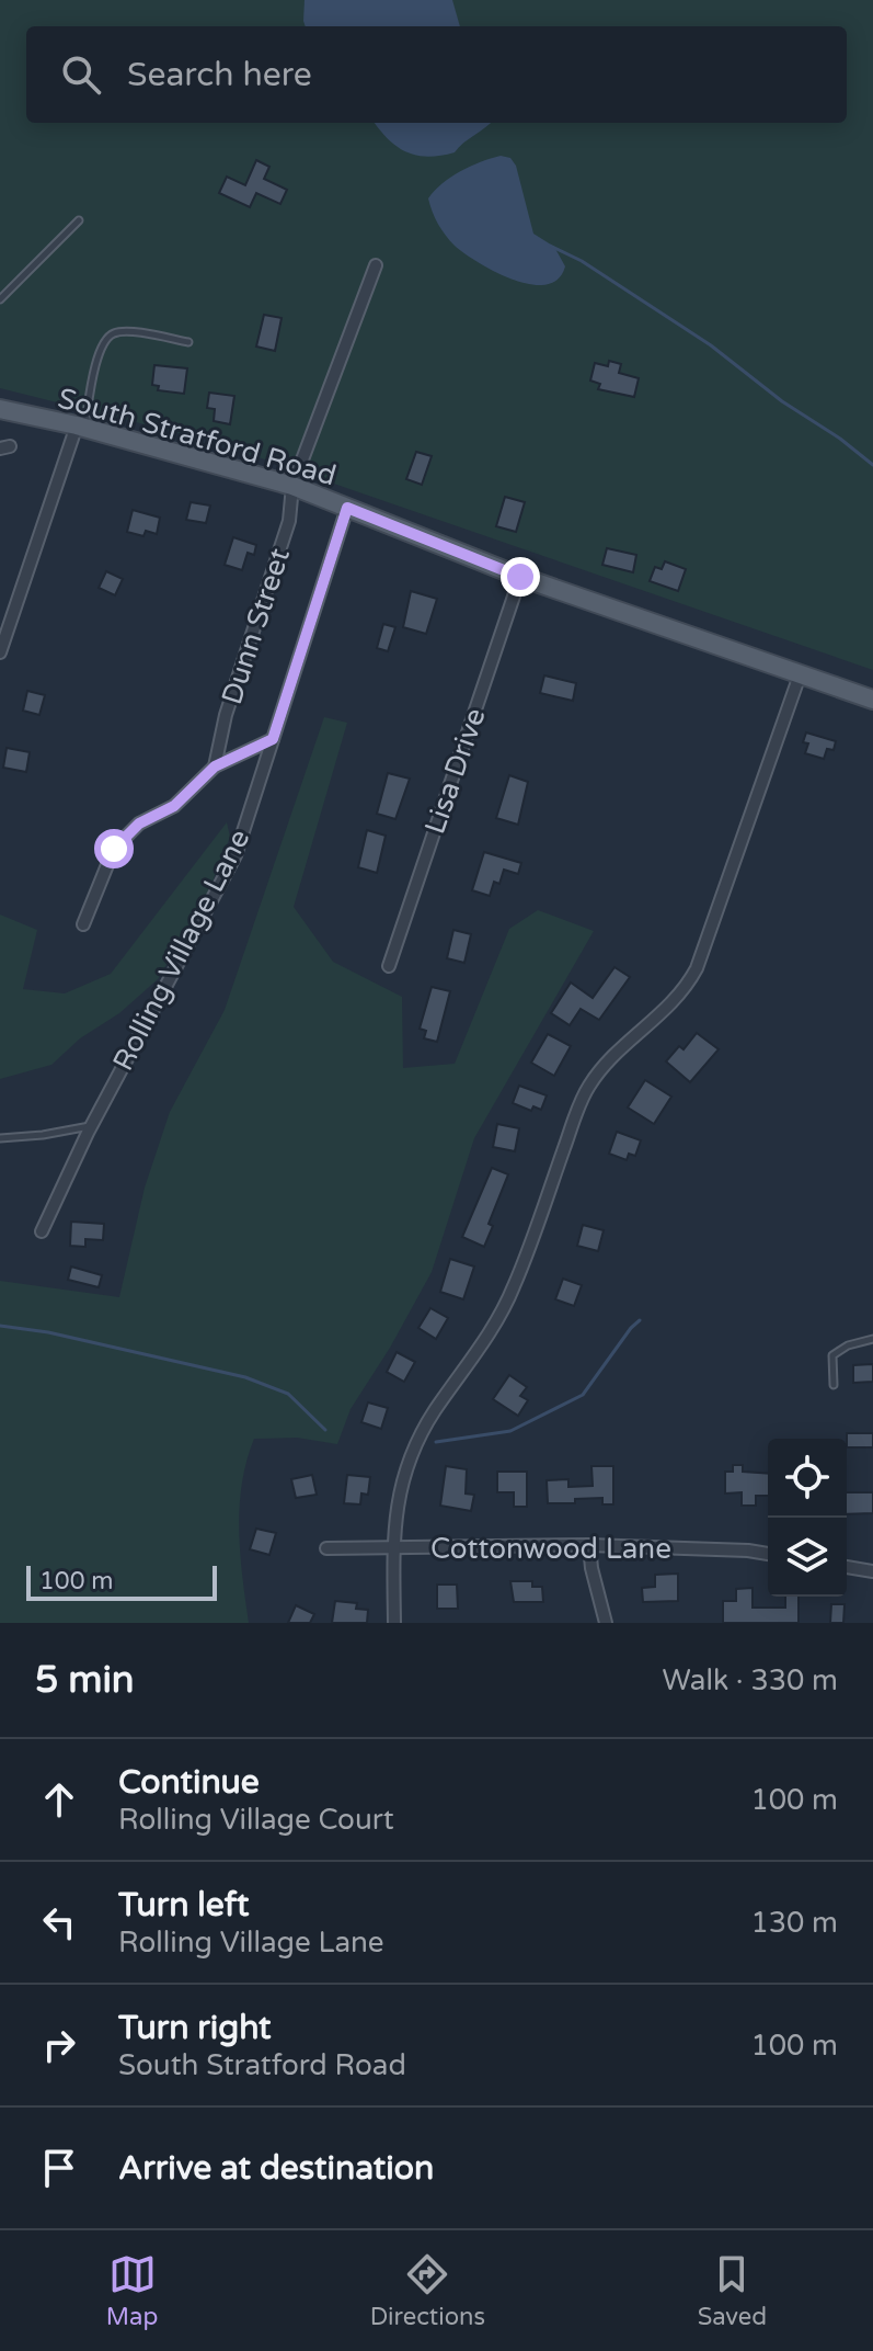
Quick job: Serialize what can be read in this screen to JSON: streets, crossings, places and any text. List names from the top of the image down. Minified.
{"streets":{"main road":["South Stratford Road"],"street":["Dunn Street","Lisa Drive","Rolling Village Lane","Cottonwood Lane"]},"crossings":[["South Stratford Road","Dunn Street"],["South Stratford Road","Lisa Drive"],["South Stratford Road","Rolling Village Lane"]],"scale_bar":"100 m","page":{"search":"Search here","scale":"100 m","heading":["5 min","Walk · 330 m"],"list":[["Continue","Rolling Village Court","100 m"],["Turn left","Rolling Village Lane","130 m"],["Turn right","South Stratford Road","100 m"],"Arrive at destination"],"nav":["Map","Directions","Saved"]}}
